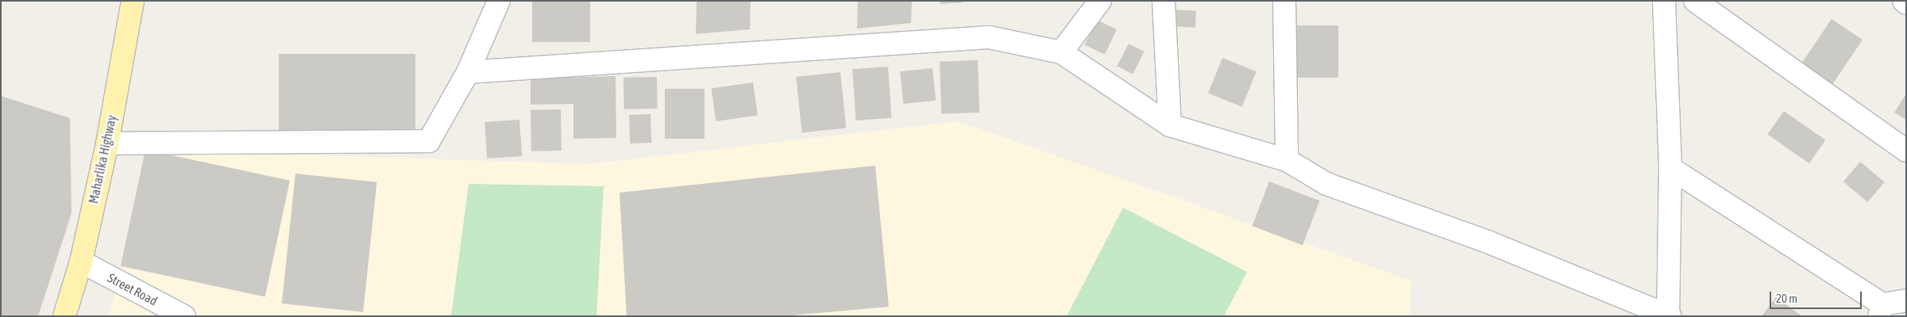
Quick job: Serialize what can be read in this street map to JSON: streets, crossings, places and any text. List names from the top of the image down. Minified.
{"streets":{"main road":["Maharlika Highway"],"street":["Street Road"]},"crossings":[["Maharlika Highway","Street Road"]],"scale_bar":"20 m"}
